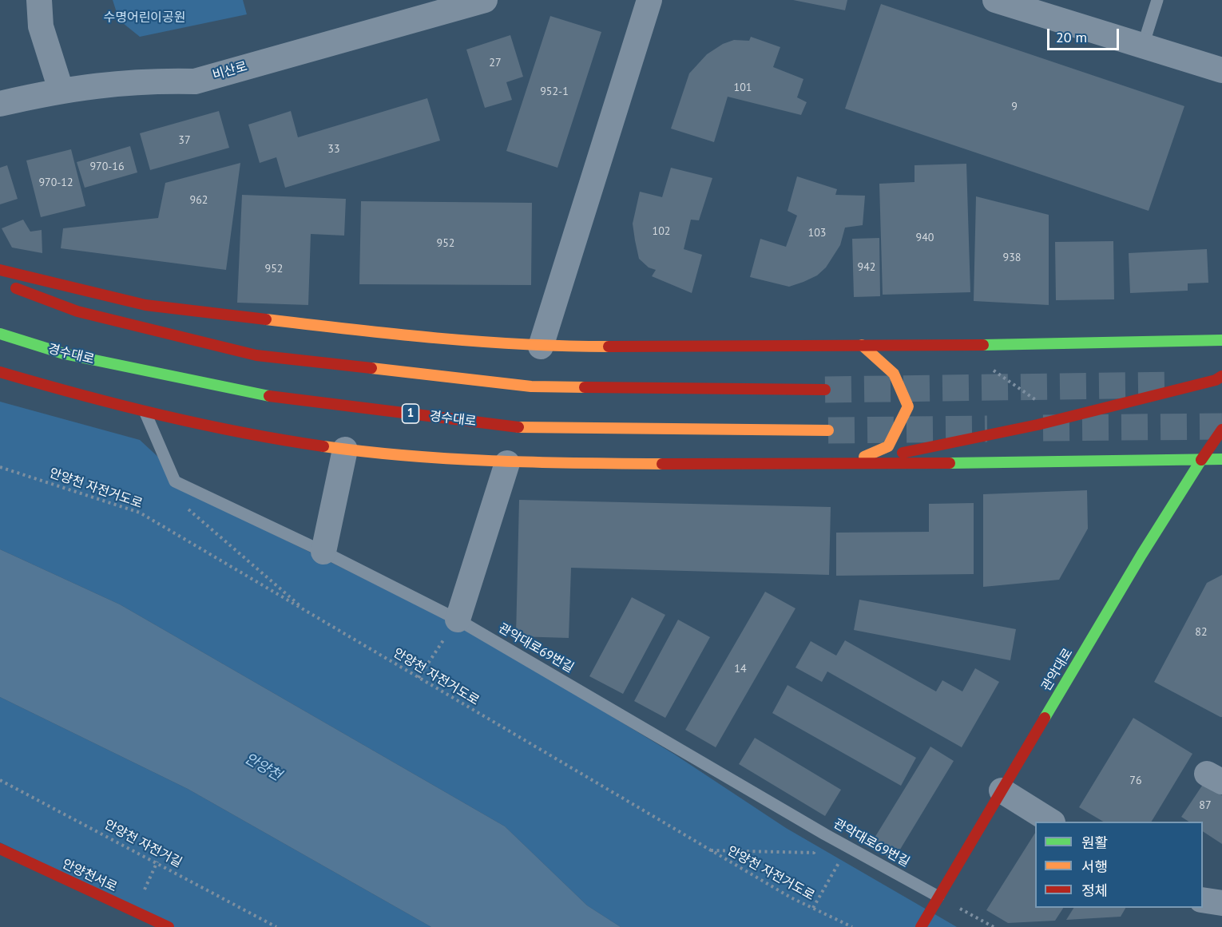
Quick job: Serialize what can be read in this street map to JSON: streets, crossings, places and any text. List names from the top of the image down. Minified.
{"streets":{"main road":["경수대로","1","관악대로","안양천서로"],"street":["비산로"],"lane":["관악대로69번길"],"path":["안양천 자전거도로","안양천 자전거길"]},"crossings":[["관악대로69번길","관악대로"]],"water":["안양천"],"parks":["수명어린이공원"],"house_numbers":["27","101","952-1","9","37","33","970-16","970-12","962","102","103","940","952","938","942","952","82","14","76","87"],"legend":["원활","서행","정체"],"scale_bar":"20 m"}
